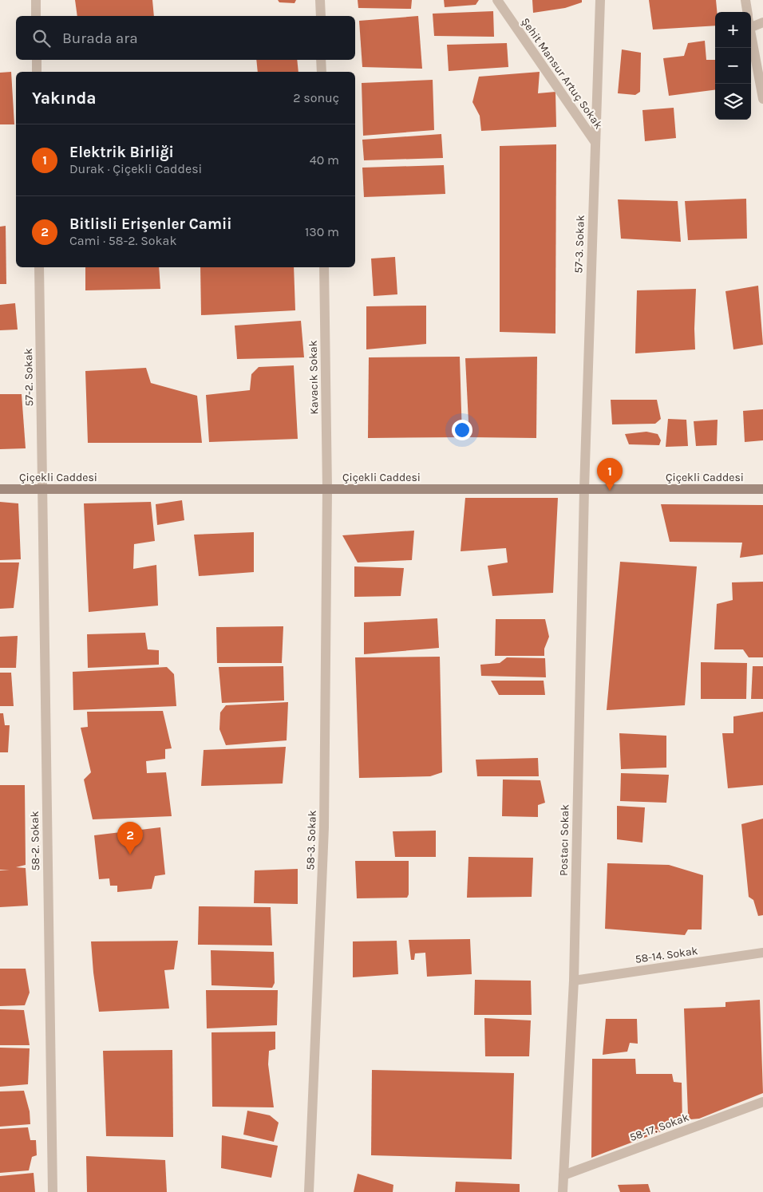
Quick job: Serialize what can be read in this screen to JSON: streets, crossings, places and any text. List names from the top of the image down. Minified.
{"streets":{"street":["Şehit Mansur Artuç Sokak","57-3. Sokak","57-2. Sokak","Kavacık Sokak","Çiçekli Caddesi","58-3. Sokak","Postacı Sokak","58-2. Sokak","58-14. Sokak","58-17. Sokak"]},"crossings":[["Şehit Mansur Artuç Sokak","57-3. Sokak"],["57-3. Sokak","Çiçekli Caddesi"],["57-3. Sokak","Postacı Sokak"],["57-2. Sokak","Çiçekli Caddesi"],["57-2. Sokak","58-2. Sokak"],["Kavacık Sokak","Çiçekli Caddesi"],["Kavacık Sokak","58-3. Sokak"],["Çiçekli Caddesi","58-3. Sokak"],["Çiçekli Caddesi","Postacı Sokak"],["Çiçekli Caddesi","58-2. Sokak"],["Postacı Sokak","58-14. Sokak"],["Postacı Sokak","58-17. Sokak"]],"page":{"map_buttons":["+","−"],"search":"Burada ara","heading":["Yakında","2 sonuç"],"list":[{"mark":"1","name":"Elektrik Birliği","note":"Durak · Çiçekli Caddesi","value":"40 m"},{"mark":"2","name":"Bitlisli Erişenler Camii","note":"Cami · 58-2. Sokak","value":"130 m"}],"pins":["1","2"]}}
